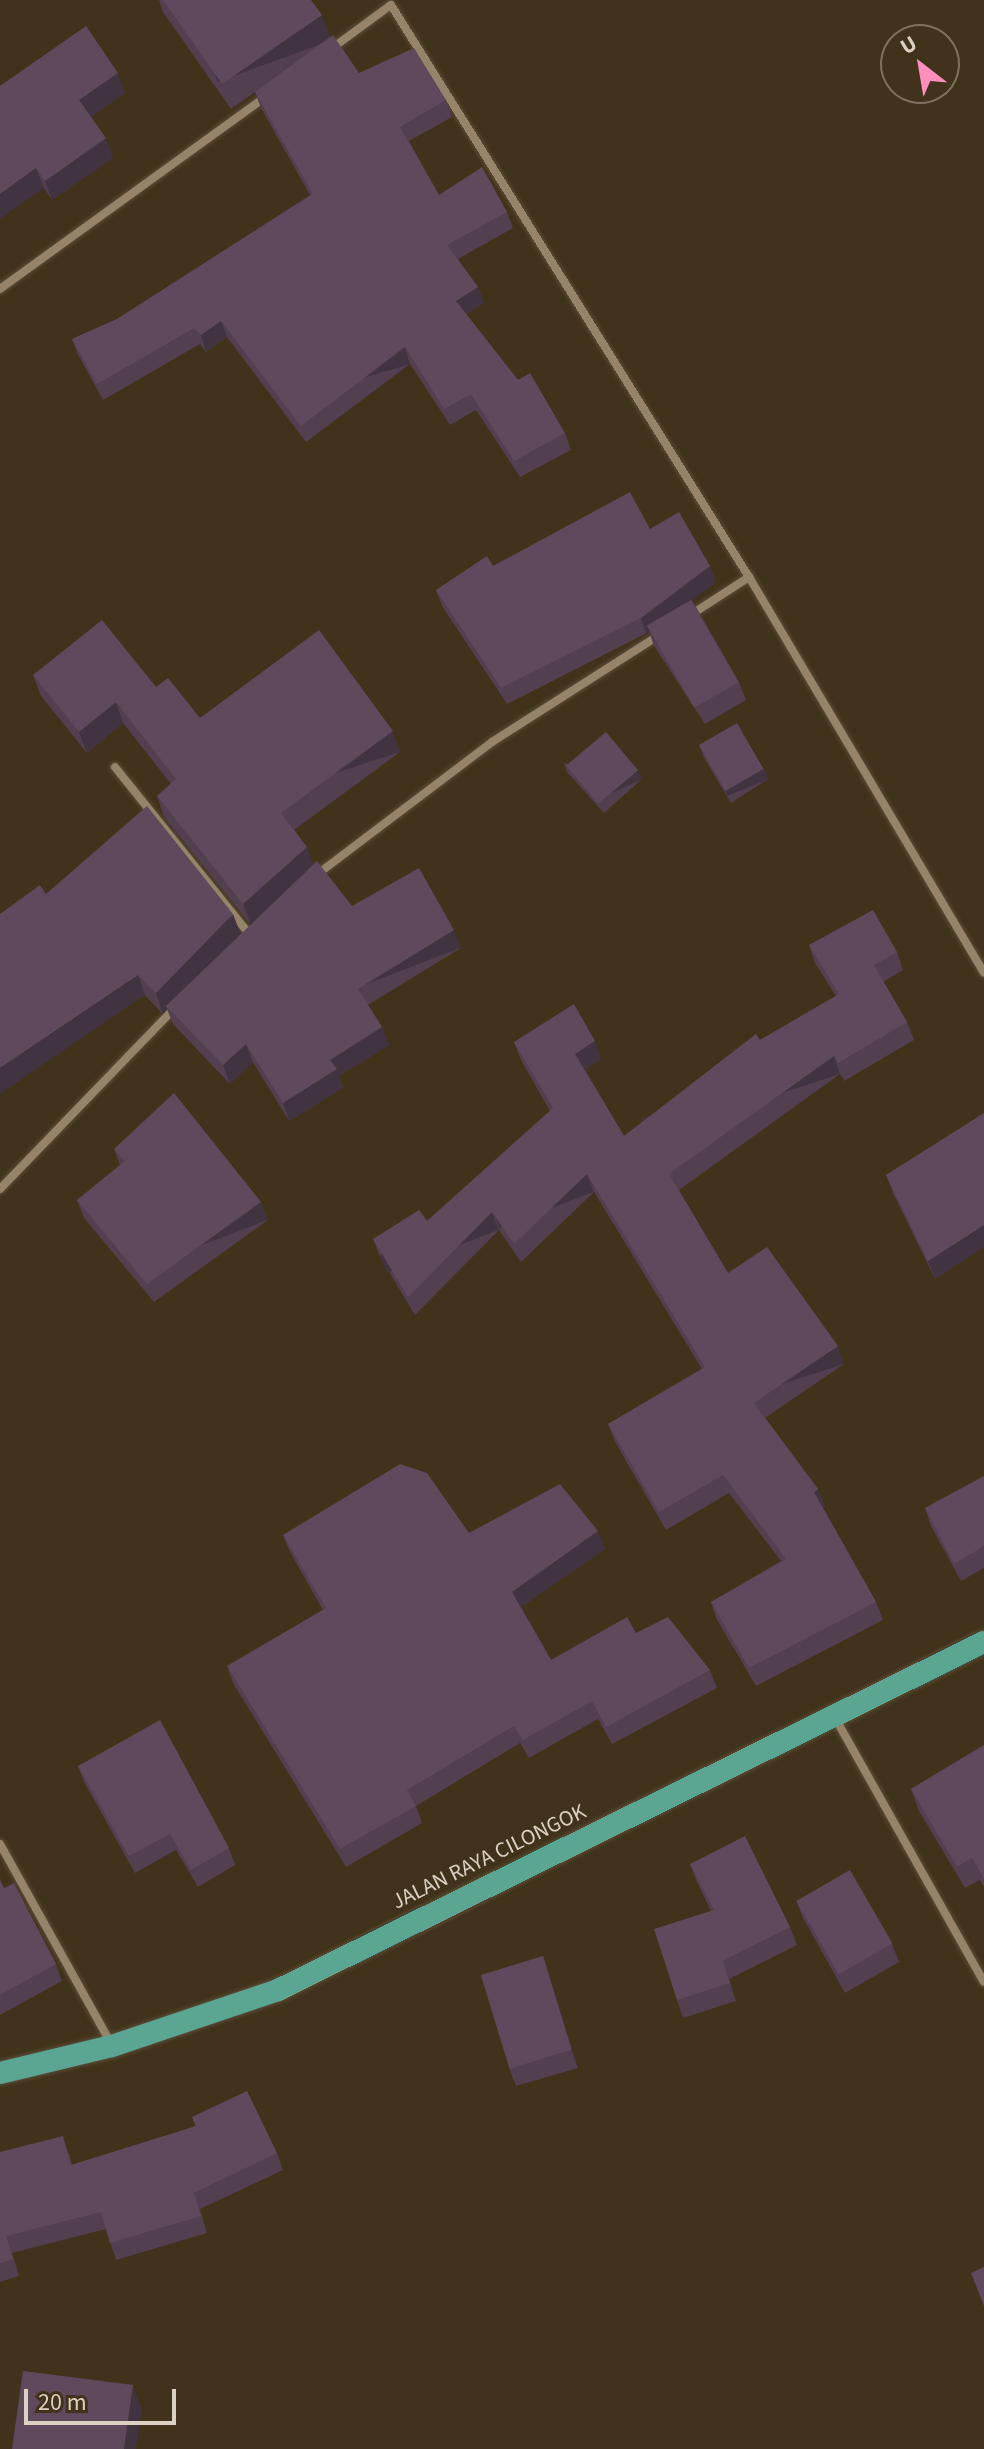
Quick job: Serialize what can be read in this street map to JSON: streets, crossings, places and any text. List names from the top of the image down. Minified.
{"streets":{"highway":["JALAN RAYA CILONGOK"]},"scale_bar":"20 m","north":"top left"}
